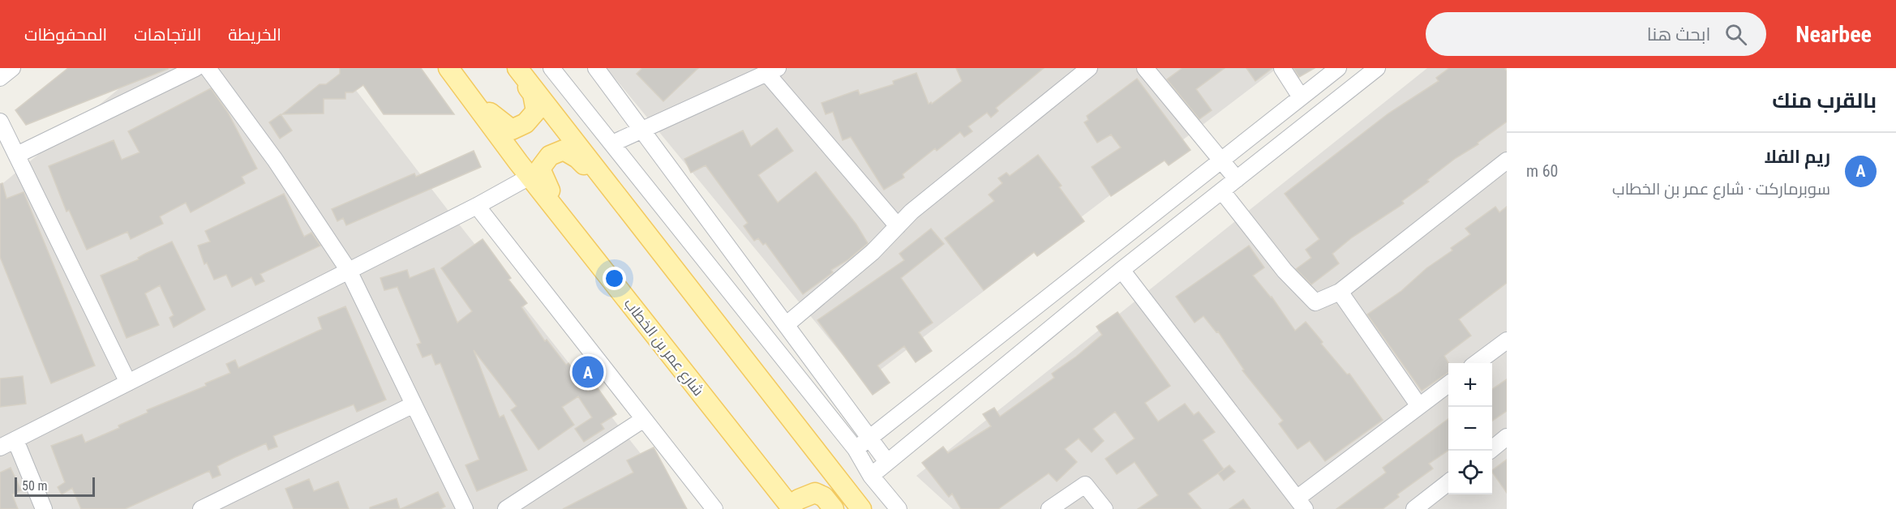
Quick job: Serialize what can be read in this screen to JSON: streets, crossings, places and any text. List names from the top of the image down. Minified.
{"streets":{"main road":["شارع عمر بن الخطاب"]},"scale_bar":"50 m","page":{"header":"Nearbee","search":"ابحث هنا","nav":["الخريطة","الاتجاهات","المحفوظات"],"heading":"بالقرب منك","list":[{"mark":"A","name":"ريم الفلا","note":"سوبرماركت · شارع عمر بن الخطاب","value":"60 m"}],"pins":"A","map_buttons":["+","−"],"scale":"50 m"}}
